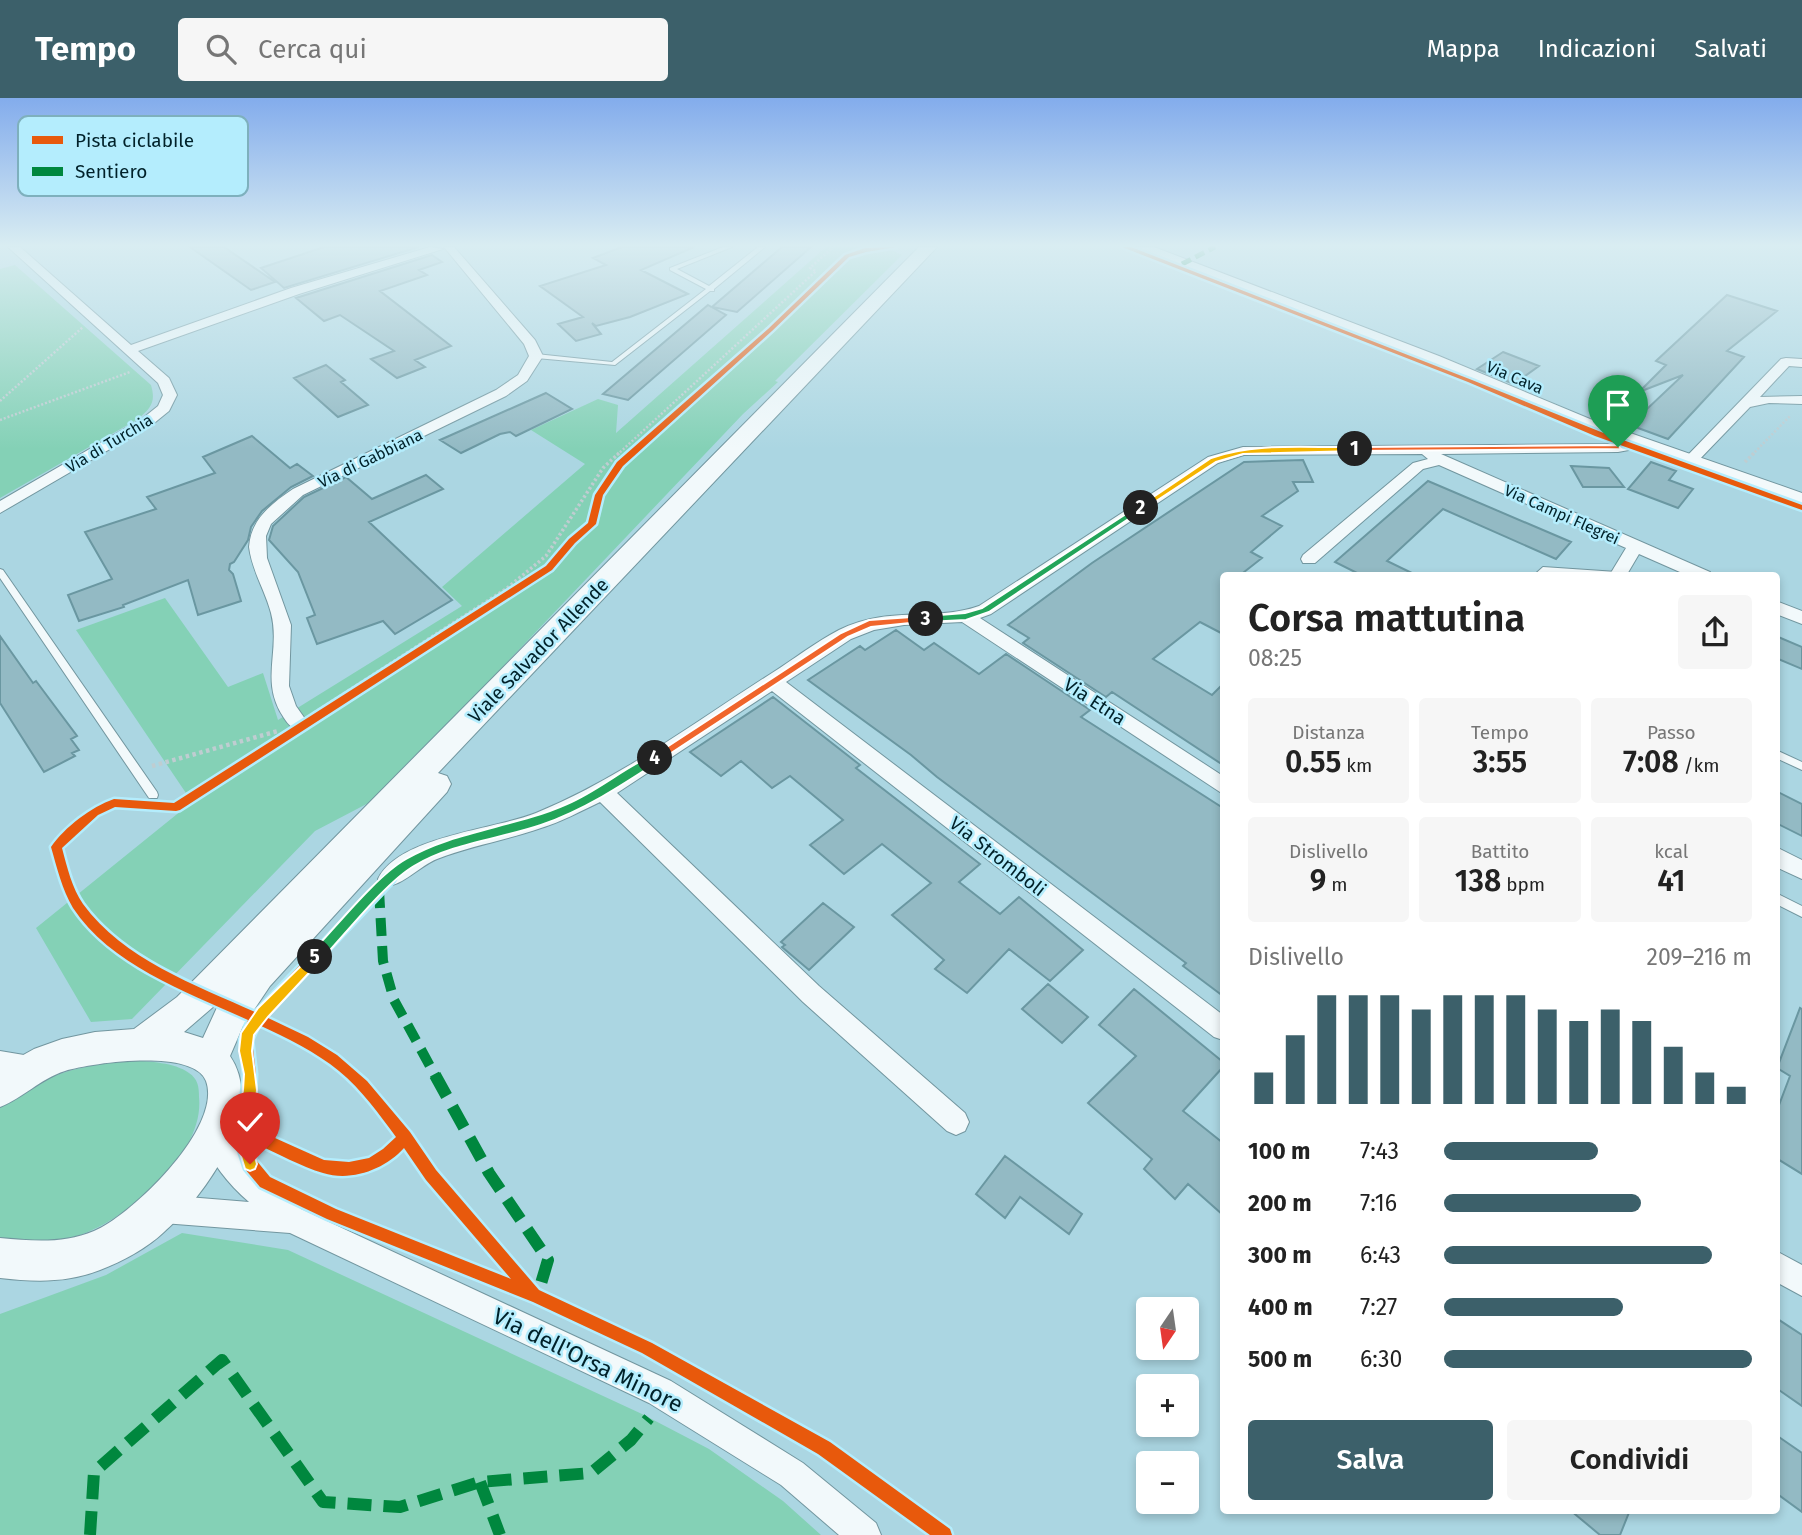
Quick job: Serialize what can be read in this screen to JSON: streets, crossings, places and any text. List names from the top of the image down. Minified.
{"streets":{"main road":["Viale Salvador Allende"],"street":["Via Cava","Via di Turchia","Via di Gabbiana","Via Campi Flegrei","Via Etna","Via Stromboli","Via dell'Orsa Minore"]},"legend":["Pista ciclabile","Sentiero"],"north":"bottom","page":{"header":"Tempo","search":"Cerca qui","nav":["Mappa","Indicazioni","Salvati"],"pins":["1","2","3","4","5"],"heading":["Corsa mattutina","08:25"],"stats":[["Distanza","0.55 km"],["Tempo","3:55"],["Passo","7:08 /km"],["Dislivello","9 m"],["Battito","138 bpm"],["kcal","41"]],"chart":["Dislivello","209–216 m"],"list":[{"name":"100 m","note":"7:43"},{"name":"200 m","note":"7:16"},{"name":"300 m","note":"6:43"},{"name":"400 m","note":"7:27"},{"name":"500 m","note":"6:30"}],"map_buttons":["+","−"],"buttons":["Salva","Condividi"]}}
